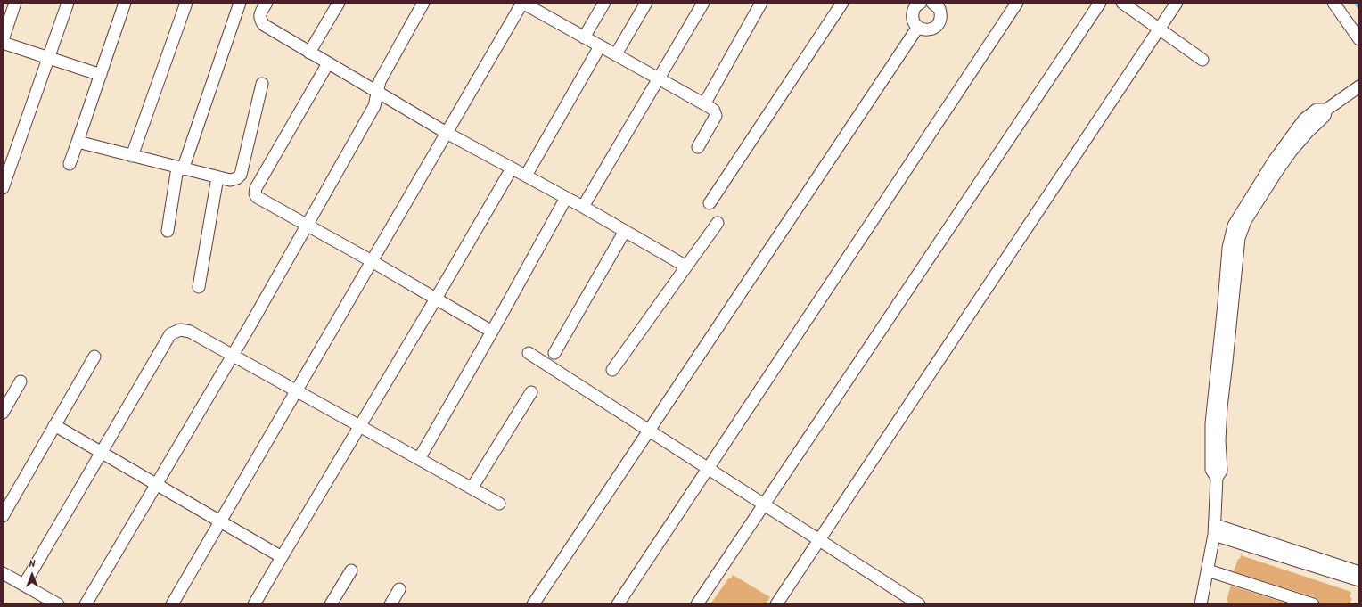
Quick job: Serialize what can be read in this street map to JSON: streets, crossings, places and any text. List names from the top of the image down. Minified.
{"north":"top"}
